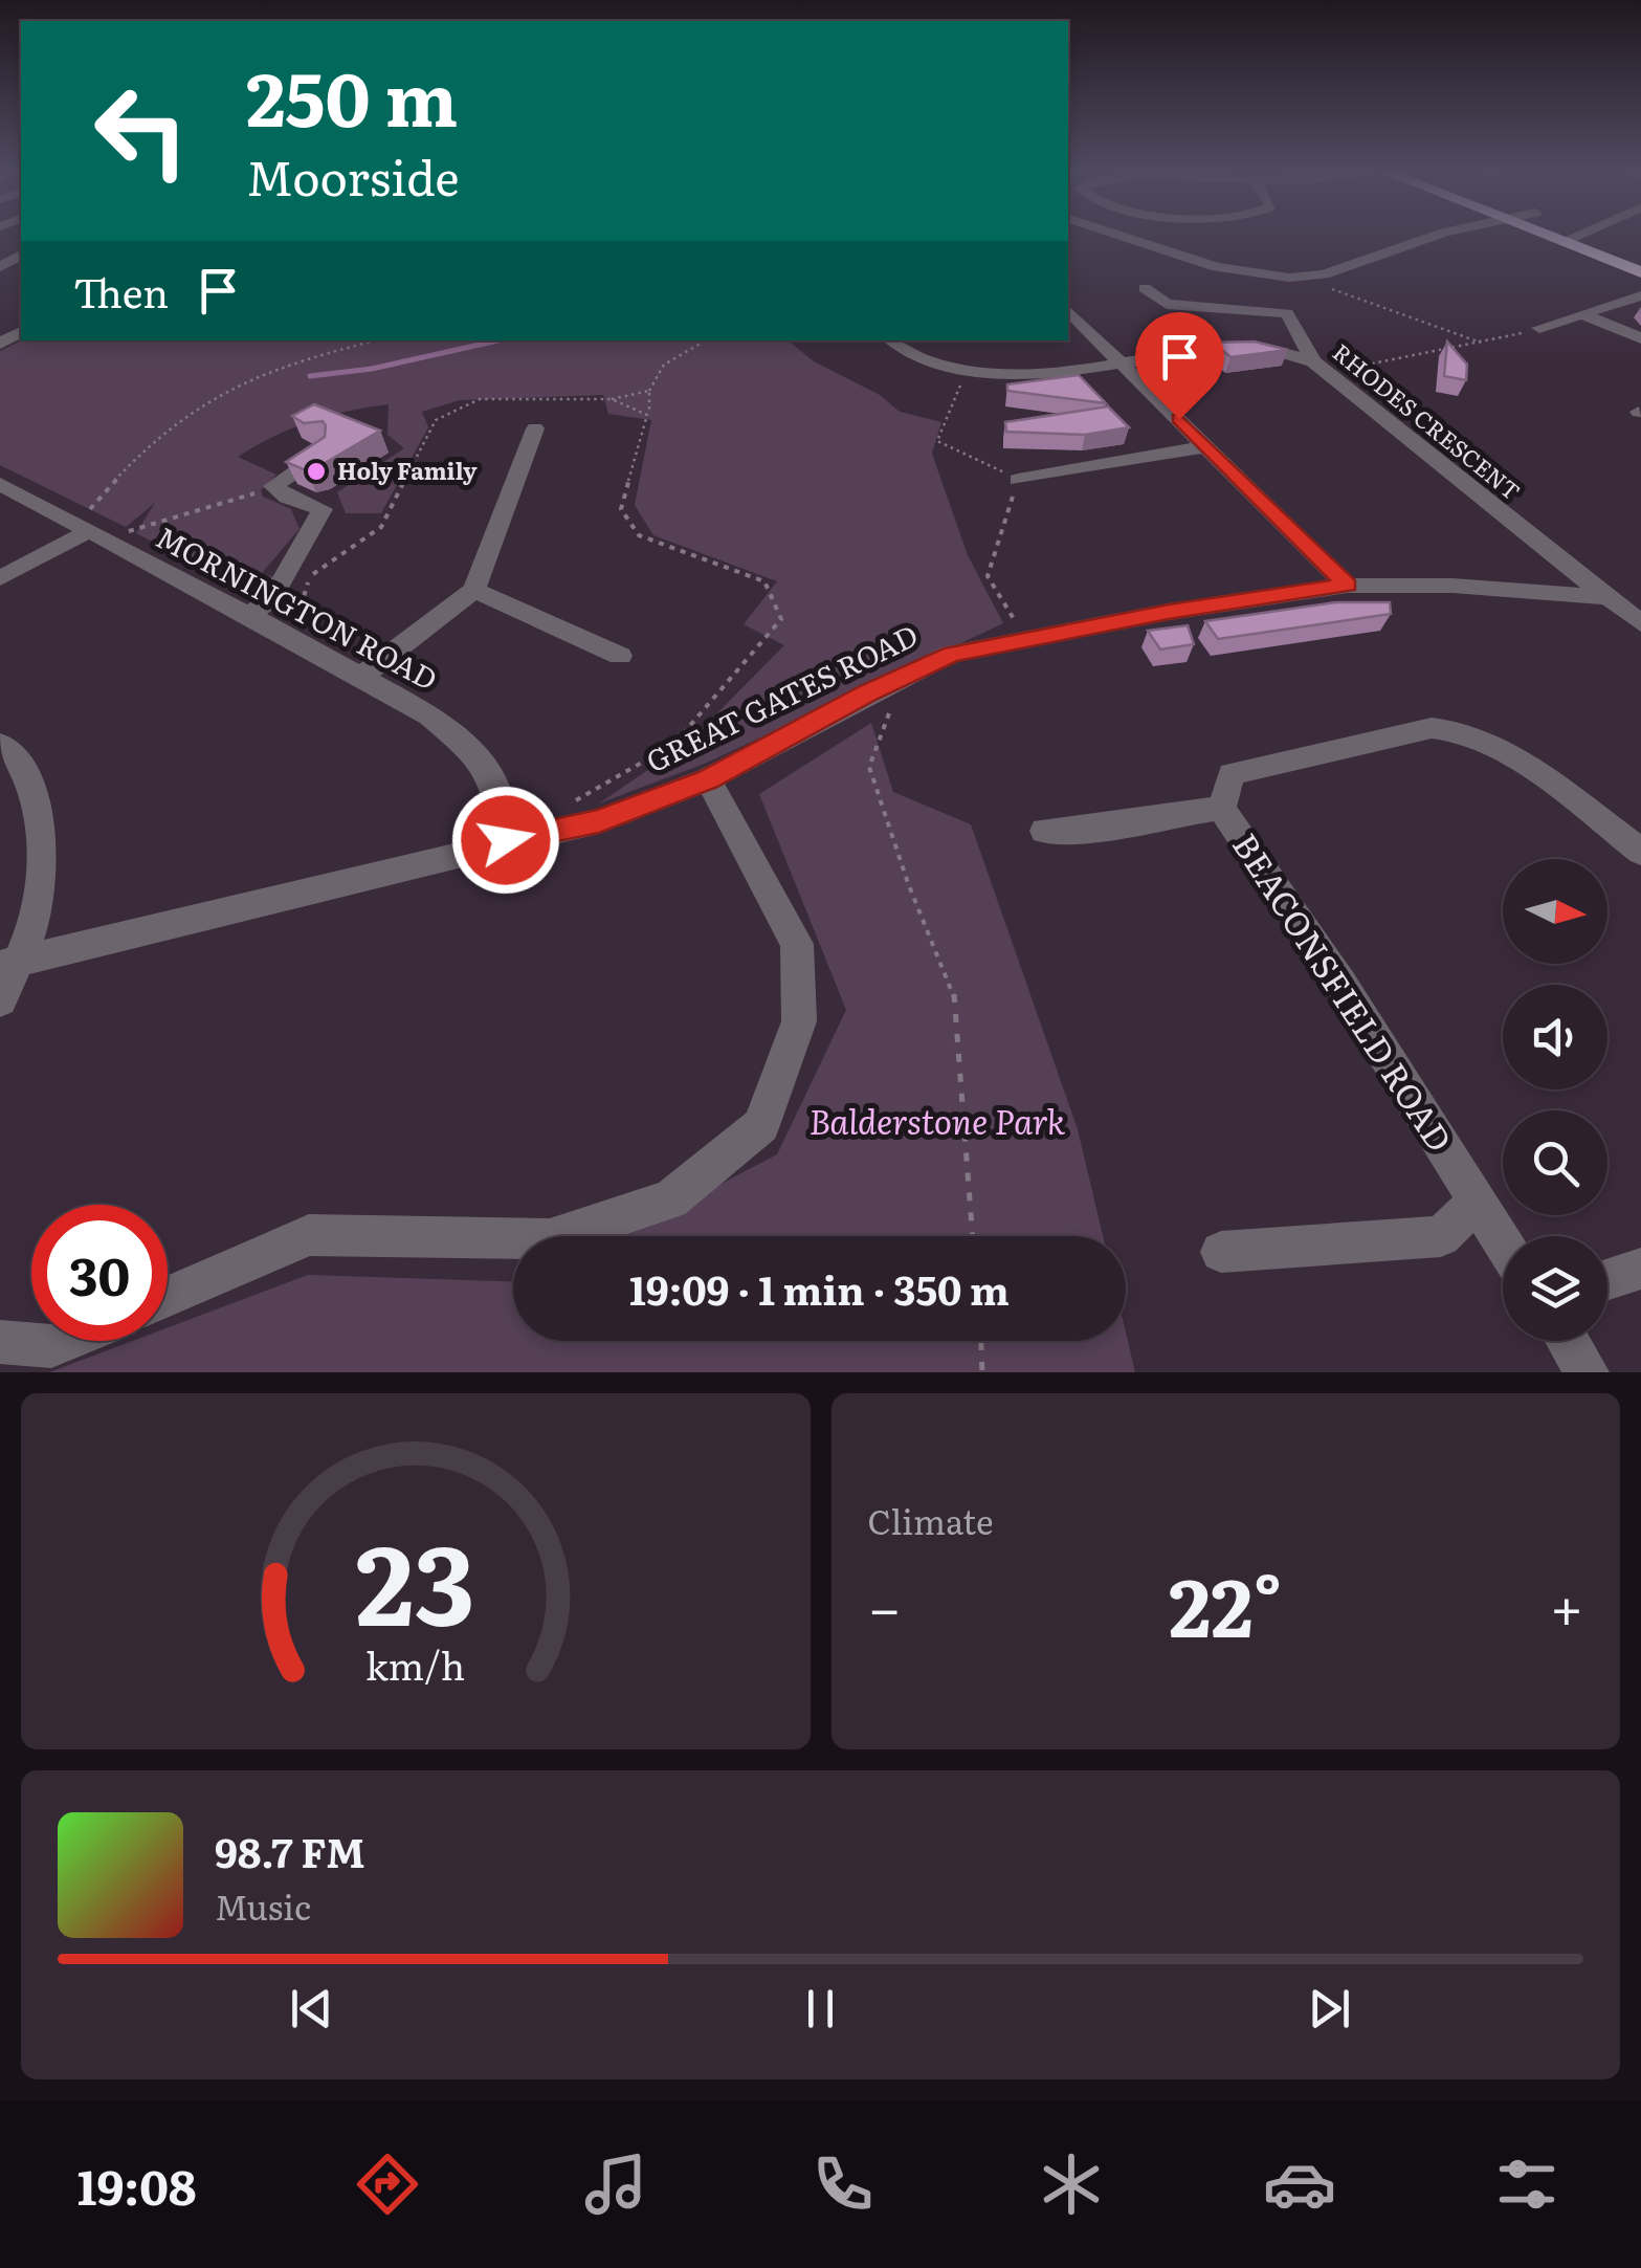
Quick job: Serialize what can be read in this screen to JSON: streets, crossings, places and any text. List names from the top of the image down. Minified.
{"streets":{"street":["RHODES CRESCENT","MORNINGTON ROAD","GREAT GATES ROAD","BEACONSFIELD ROAD"]},"crossings":[["RHODES CRESCENT","GREAT GATES ROAD"],["MORNINGTON ROAD","GREAT GATES ROAD"]],"parks":["Balderstone Park"],"places":["Holy Family"],"north":"right","page":{"turn":["250 m","Moorside"],"then":"Then","limit":"30","trip":"19:09 · 1 min · 350 m","tile":"Climate","heat":["−","22°","+"],"song":["98.7 FM","Music"],"tabs":"19:08","gauge":["23","km/h"]}}
